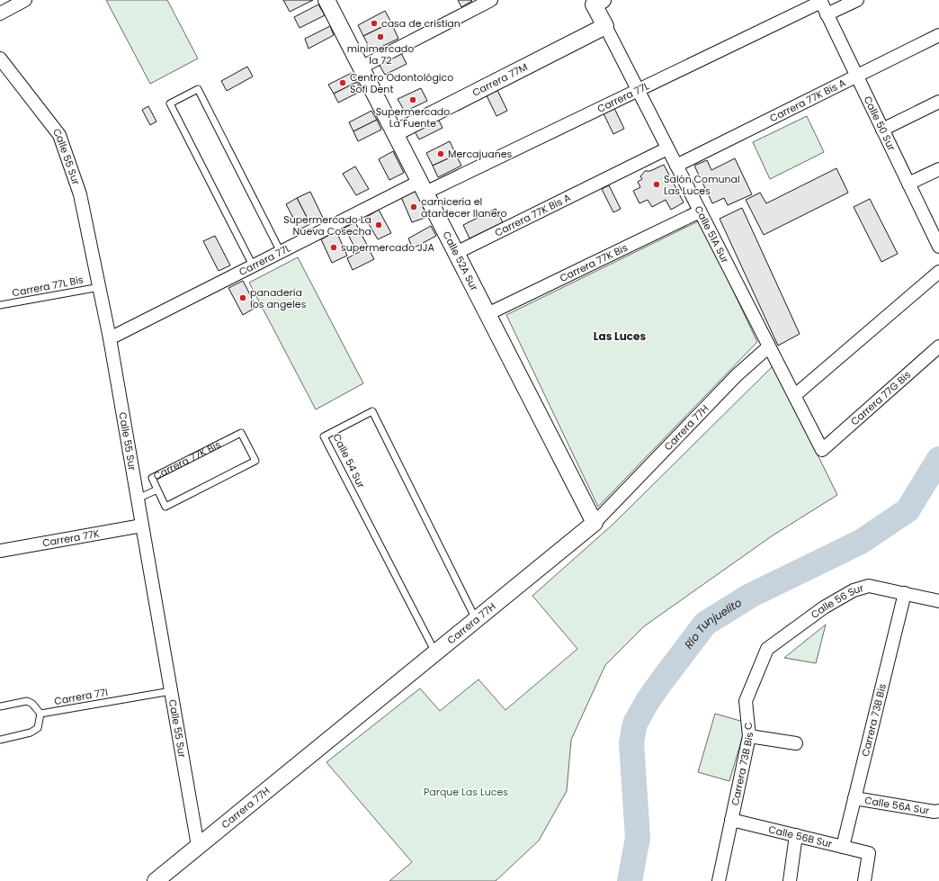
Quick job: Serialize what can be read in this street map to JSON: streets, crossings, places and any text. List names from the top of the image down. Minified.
{"streets":{"street":["Carrera 77M","Carrera 77L","Carrera 77K Bis A","Calle 50 Sur","Calle 55 Sur","Calle 51A Sur","Calle 52A Sur","Carrera 77K Bis","Carrera 77G Bis","Carrera 77H","Carrera 77K","Calle 56 Sur","Carrera 73B Bis","Carrera 73B Bis C","Calle 56A Sur","Calle 56B Sur"],"lane":["Carrera 77L Bis","Calle 54 Sur","Carrera 77I"]},"crossings":[["Carrera 77M","Calle 51A Sur"],["Carrera 77M","Calle 52A Sur"],["Carrera 77L","Calle 50 Sur"],["Carrera 77L","Calle 55 Sur"],["Carrera 77L","Calle 51A Sur"],["Carrera 77L","Calle 52A Sur"],["Carrera 77K Bis A","Calle 50 Sur"],["Carrera 77K Bis A","Calle 51A Sur"],["Carrera 77K Bis A","Calle 52A Sur"],["Calle 55 Sur","Carrera 77K Bis"],["Calle 55 Sur","Carrera 77L Bis"],["Calle 55 Sur","Carrera 77H"],["Calle 55 Sur","Carrera 77K"],["Calle 55 Sur","Carrera 77I"],["Calle 51A Sur","Carrera 77K Bis"],["Calle 51A Sur","Carrera 77G Bis"],["Calle 51A Sur","Carrera 77H"],["Calle 52A Sur","Carrera 77K Bis"],["Calle 52A Sur","Carrera 77H"],["Carrera 77H","Calle 54 Sur"],["Calle 56 Sur","Carrera 73B Bis"],["Calle 56 Sur","Carrera 73B Bis C"],["Carrera 73B Bis","Calle 56A Sur"],["Carrera 73B Bis","Calle 56B Sur"],["Carrera 73B Bis C","Calle 56B Sur"]],"districts":["Las Luces"],"water":["Río Tunjuelito"],"parks":["Parque Las Luces"],"places":["casa de cristian","minimercado la 72","Centro Odontológico Sofi Dent","Supermercado La Fuente","Mercajuanes","Salón Comunal Las Luces","carnicería el atardecer llanero","Supermercado La Nueva Cosecha","supermercado JJA","panadería los angeles"]}
